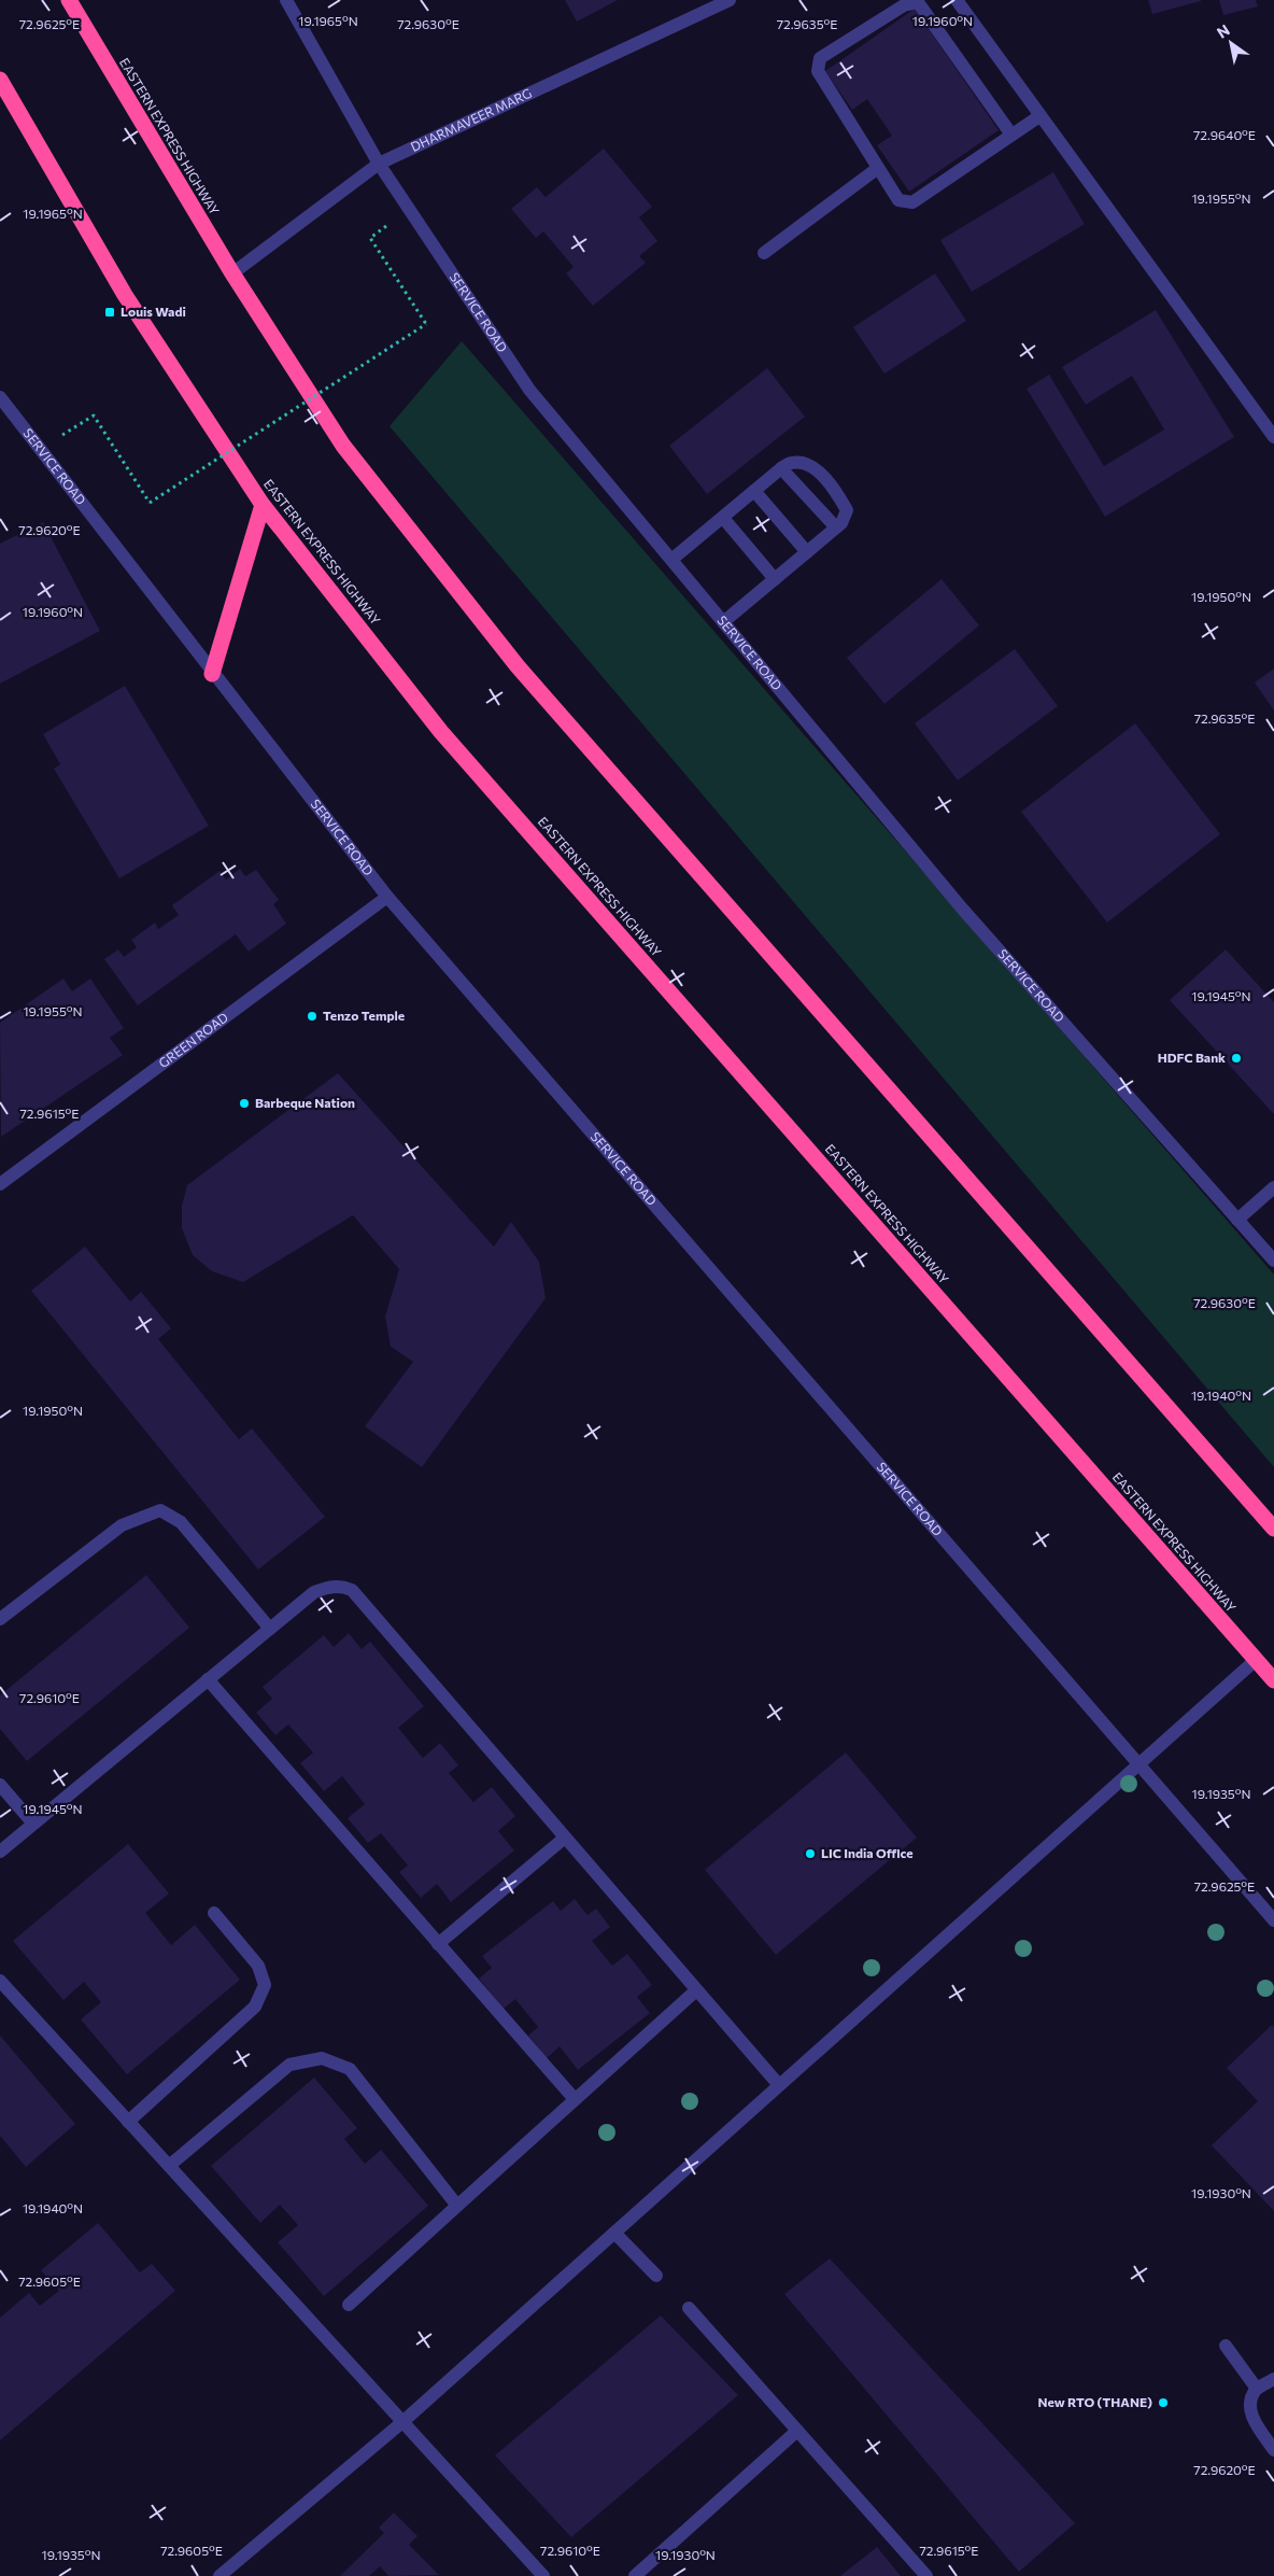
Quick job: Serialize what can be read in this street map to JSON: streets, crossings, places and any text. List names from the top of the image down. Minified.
{"streets":{"highway":["EASTERN EXPRESS HIGHWAY"],"street":["DHARMAVEER MARG","SERVICE ROAD","GREEN ROAD"]},"crossings":[["DHARMAVEER MARG","EASTERN EXPRESS HIGHWAY"],["DHARMAVEER MARG","SERVICE ROAD"],["SERVICE ROAD","GREEN ROAD"]],"places":{"transit":["Louis Wadi"],"other":["Tenzo Temple","HDFC Bank","Barbeque Nation","LIC India Office","New RTO (THANE)"]},"north":"top left","coordinates":["19.1965°N","19.1960°N","72.9625°E","72.9630°E","72.9635°E","72.9640°E","19.1955°N","72.9620°E","19.1950°N","19.1945°N","72.9615°E","19.1940°N","72.9610°E","19.1935°N","19.1930°N","72.9605°E"]}
